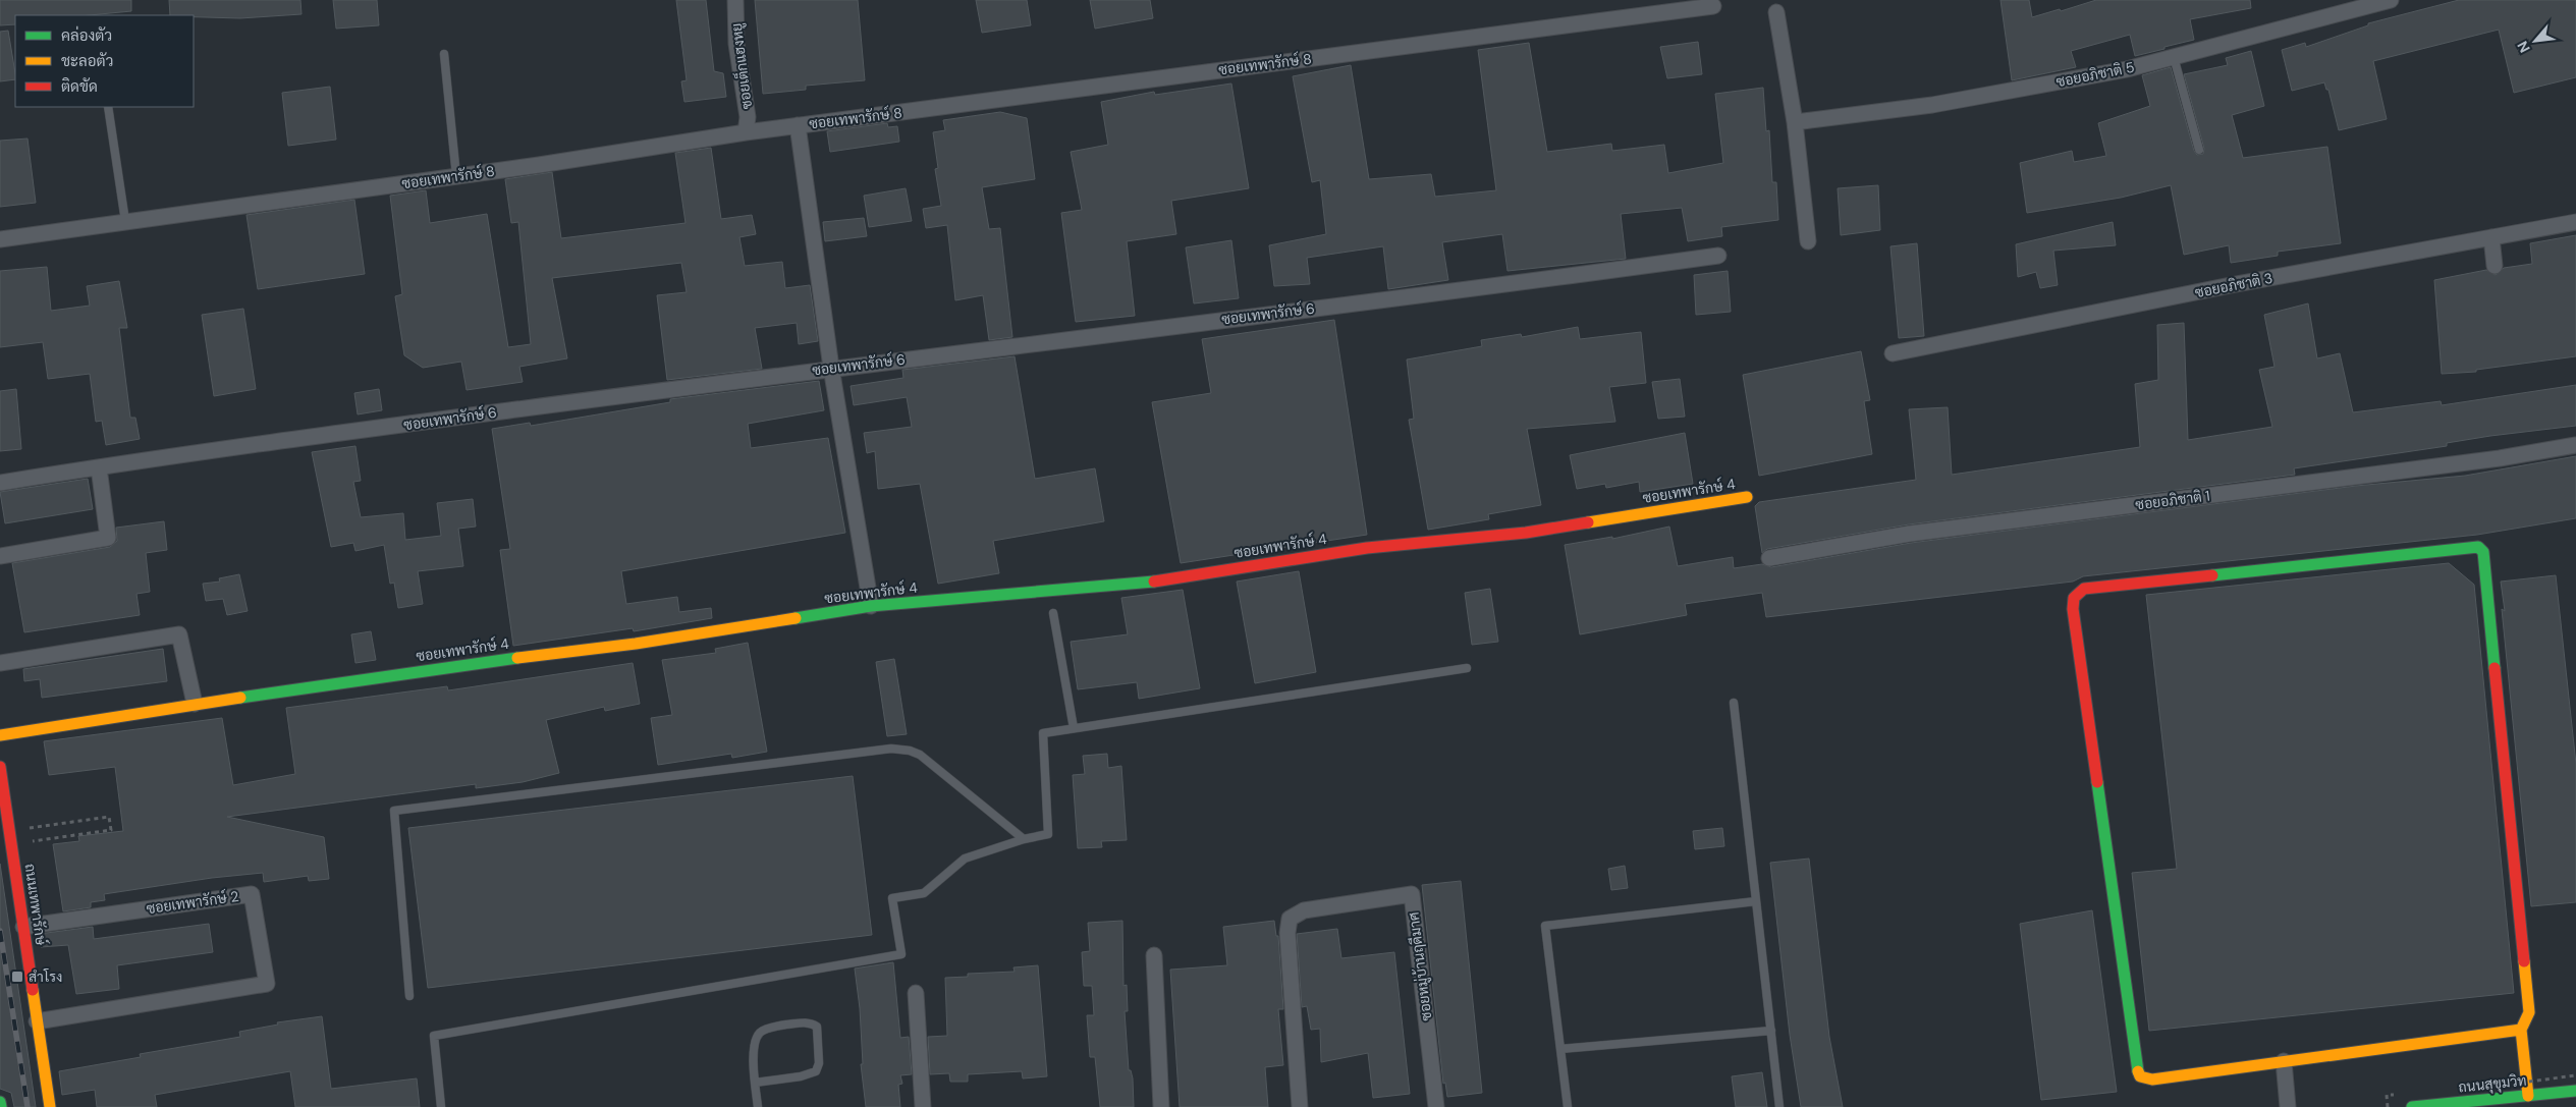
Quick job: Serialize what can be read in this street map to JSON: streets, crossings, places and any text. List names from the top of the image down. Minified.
{"streets":{"main road":["ซอยเทพารักษ์ 4","ถนนเทพารักษ์","ถนนสุขุมวิท"],"street":["ซอยเทพารักษ์ 8","ซอยเต็กแฮงหยู","ซอยอภิชาติ 5","ซอยอภิชาติ 3","ซอยเทพารักษ์ 6","ซอยอภิชาติ 1","ซอยเทพารักษ์ 2","ซอยหมู่บ้านฤดีมาศ"]},"crossings":[["ซอยเทพารักษ์ 8","ซอยเต็กแฮงหยู"],["ซอยเทพารักษ์ 2","ถนนเทพารักษ์"]],"places":{"transit":["สำโรง"]},"legend":["คล่องตัว","ชะลอตัว","ติดขัด"],"north":"bottom left"}
